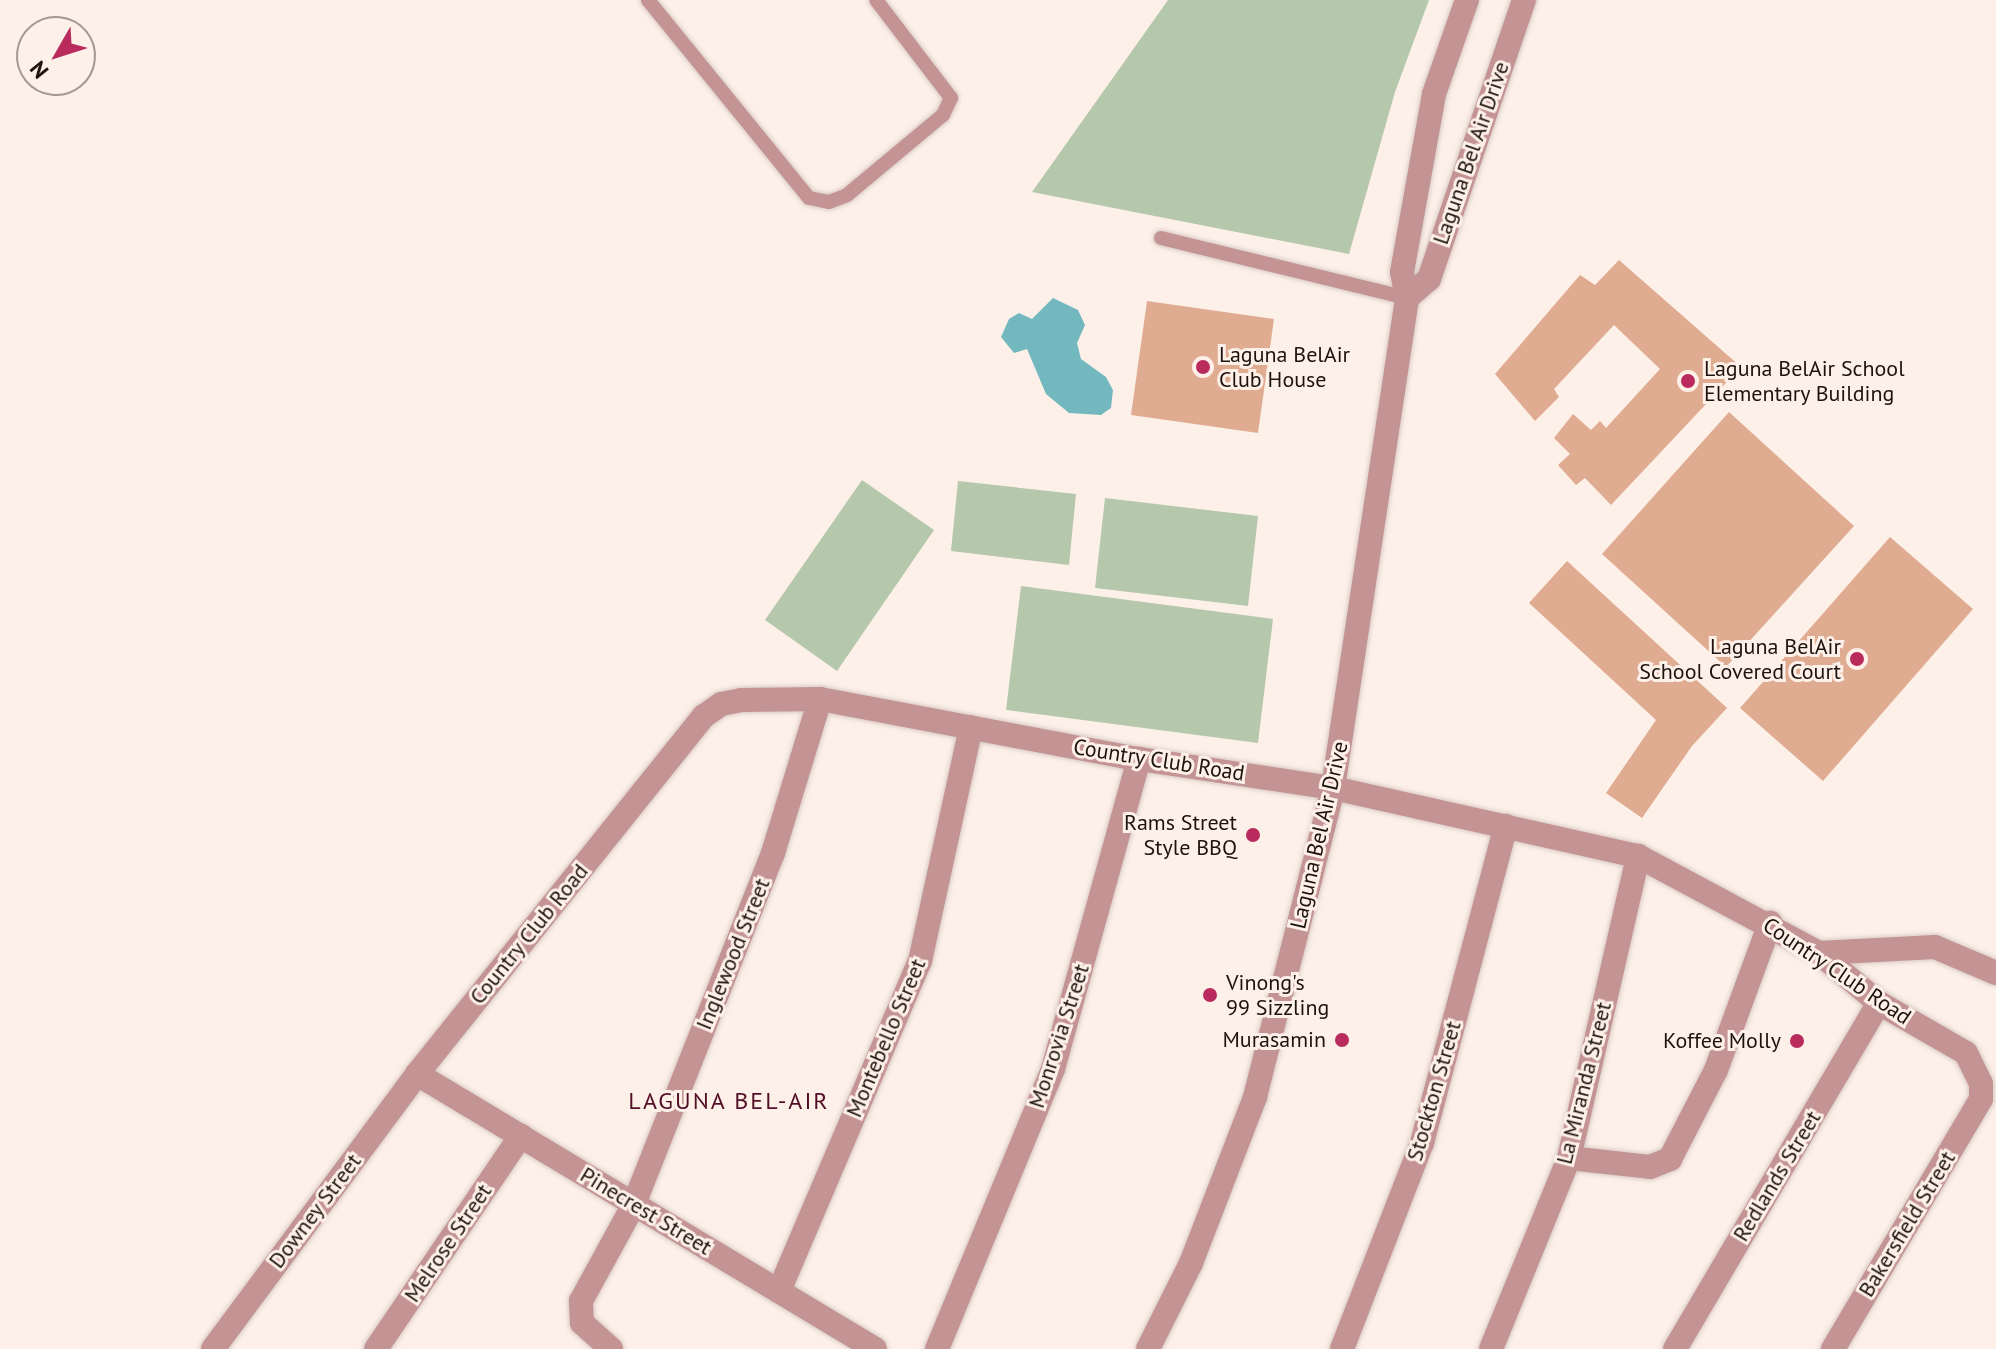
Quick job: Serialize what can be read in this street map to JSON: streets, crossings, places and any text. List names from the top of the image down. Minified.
{"streets":{"street":["Laguna Bel Air Drive","Country Club Road","Inglewood Street","Monrovia Street","Montebello Street","La Miranda Street","Stockton Street","Redlands Street","Downey Street","Pinecrest Street","Bakersfield Street","Melrose Street"]},"crossings":[["Laguna Bel Air Drive","Country Club Road"],["Country Club Road","Inglewood Street"],["Country Club Road","Monrovia Street"],["Country Club Road","Montebello Street"],["Country Club Road","La Miranda Street"],["Country Club Road","Stockton Street"],["Country Club Road","Redlands Street"],["Country Club Road","Downey Street"],["Country Club Road","Pinecrest Street"],["Country Club Road","Bakersfield Street"],["Inglewood Street","Pinecrest Street"],["Montebello Street","Pinecrest Street"],["Downey Street","Pinecrest Street"],["Pinecrest Street","Melrose Street"]],"districts":["LAGUNA BEL-AIR"],"places":["Laguna BelAir Club House","Laguna BelAir School Elementary Building","Laguna BelAir School Covered Court","Rams Street Style BBQ","Vinong's 99 Sizzling","Murasamin","Koffee Molly"],"north":"bottom left"}
